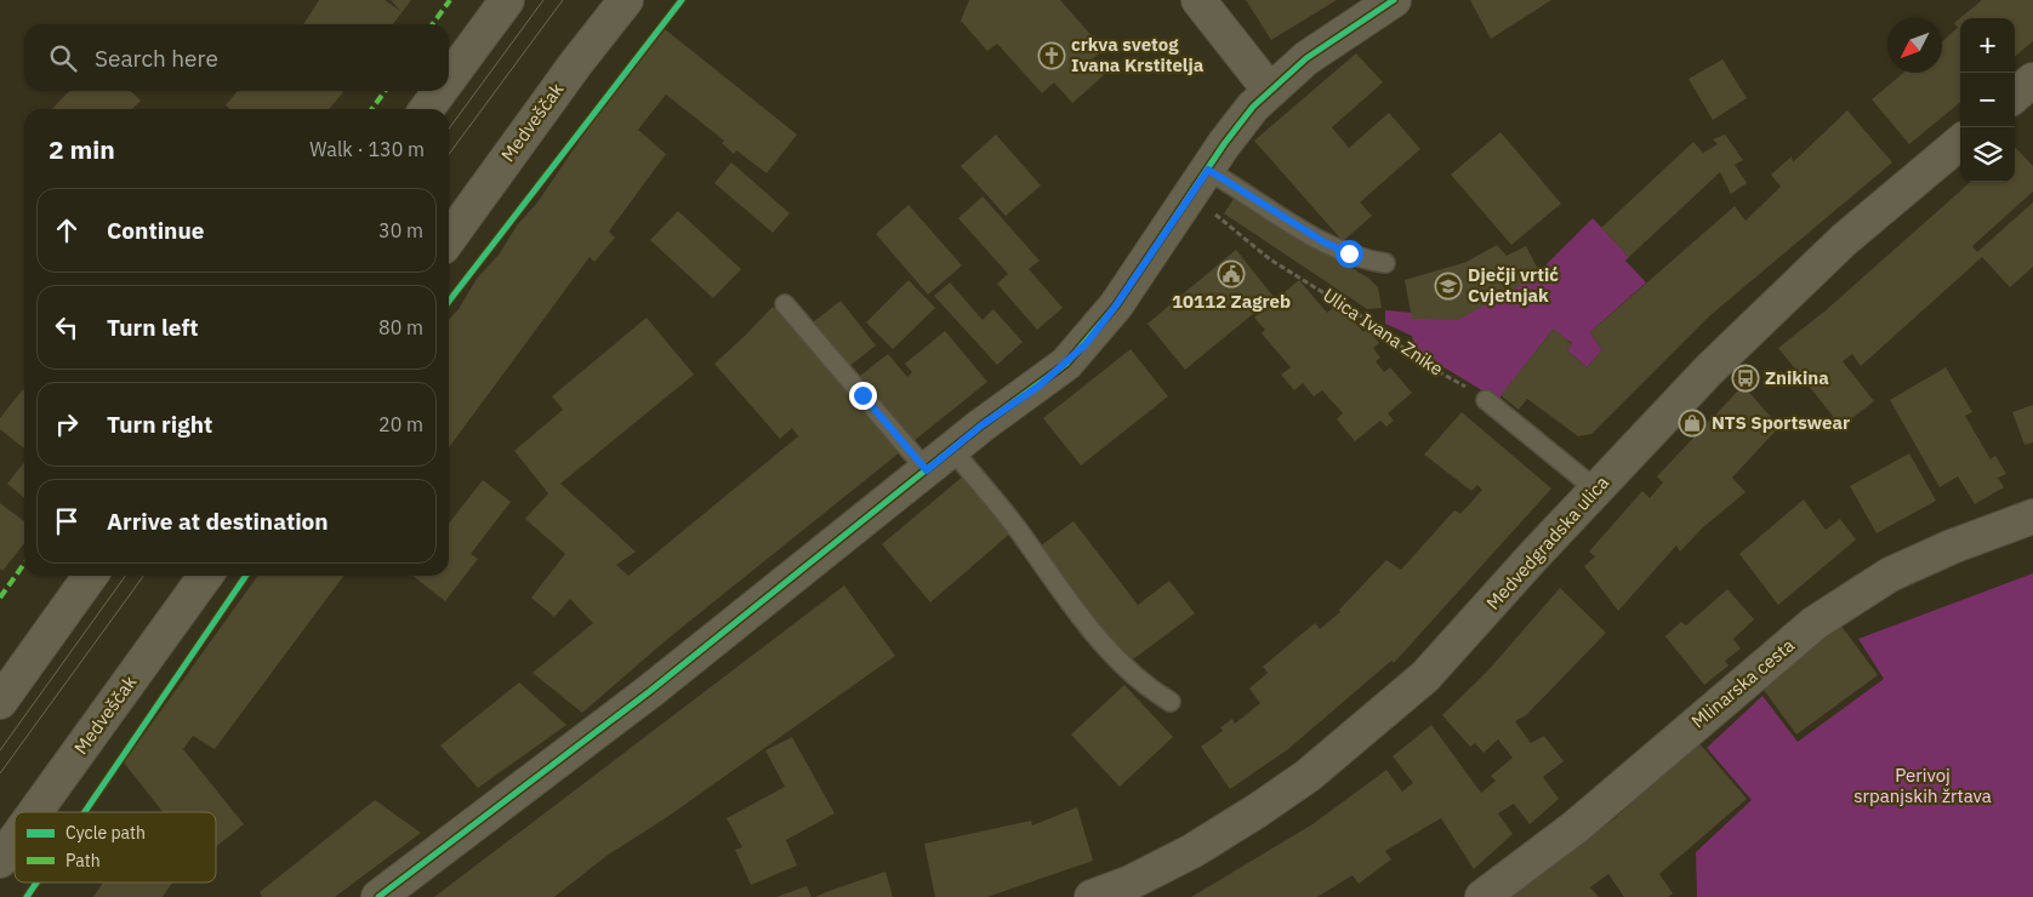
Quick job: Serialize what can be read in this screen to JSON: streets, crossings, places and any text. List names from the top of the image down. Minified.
{"streets":{"street":["Medveščak","Medvedgradska ulica","Mlinarska cesta"],"path":["Ulica Ivana Znike"]},"parks":["Perivoj srpanjskih žrtava"],"places":{"church":["crkva svetog Ivana Krstitelja"],"public building":["10112 Zagreb"],"school or university":["Dječji vrtić Cvjetnjak"],"bus stop":["Znikina"],"shop":["NTS Sportswear"]},"legend":["Cycle path","Path"],"north":"bottom left","page":{"map_buttons":["+","−"],"search":"Search here","heading":["2 min","Walk · 130 m"],"list":[["Continue","30 m"],["Turn left","80 m"],["Turn right","20 m"],"Arrive at destination"]}}
